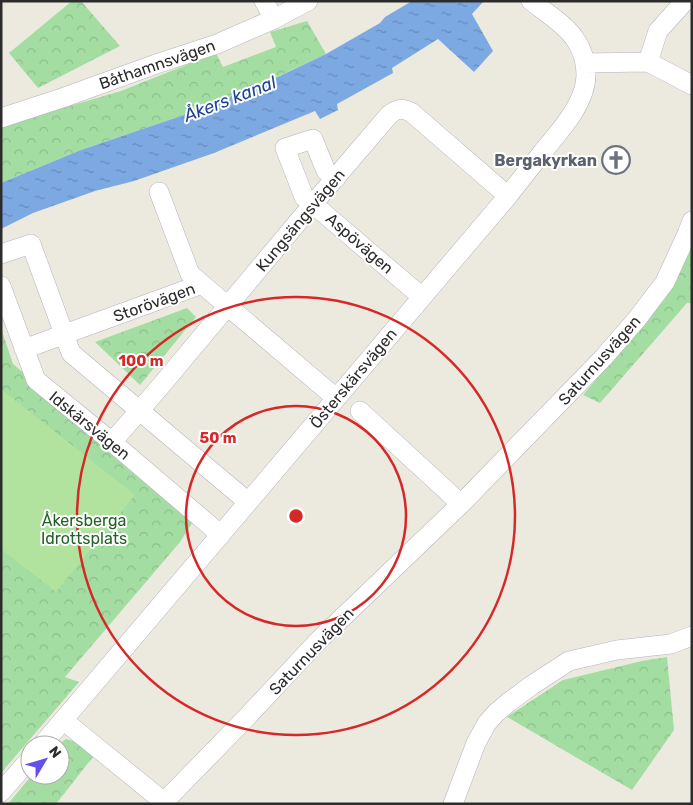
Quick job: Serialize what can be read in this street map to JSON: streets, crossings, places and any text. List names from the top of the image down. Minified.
{"streets":{"street":["Båthamnsvägen","Kungsängsvägen","Aspövägen","Storövägen","Saturnusvägen","Österskärsvägen","Idskärsvägen"]},"crossings":[["Kungsängsvägen","Aspövägen"],["Kungsängsvägen","Storövägen"],["Kungsängsvägen","Österskärsvägen"],["Kungsängsvägen","Idskärsvägen"],["Aspövägen","Österskärsvägen"],["Storövägen","Österskärsvägen"],["Storövägen","Idskärsvägen"],["Saturnusvägen","Österskärsvägen"],["Österskärsvägen","Idskärsvägen"]],"water":["Åkers kanal"],"parks":["Åkersberga Idrottsplats"],"places":{"church":["Bergakyrkan"]},"north":"top right","rings":["100 m","50 m"]}
